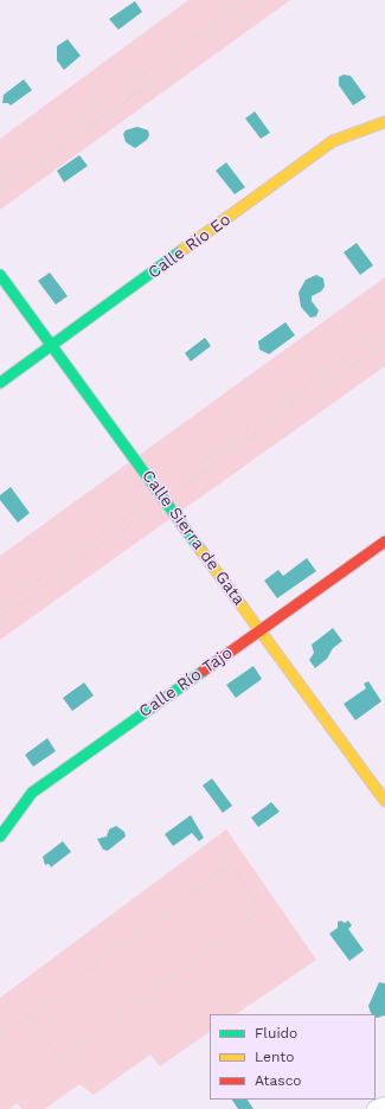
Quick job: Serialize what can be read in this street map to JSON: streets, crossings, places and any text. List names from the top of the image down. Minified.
{"streets":{"street":["Calle Río Eo","Calle Sierra de Gata","Calle Río Tajo"]},"crossings":[["Calle Río Eo","Calle Sierra de Gata"],["Calle Sierra de Gata","Calle Río Tajo"]],"legend":["Fluido","Lento","Atasco"]}
